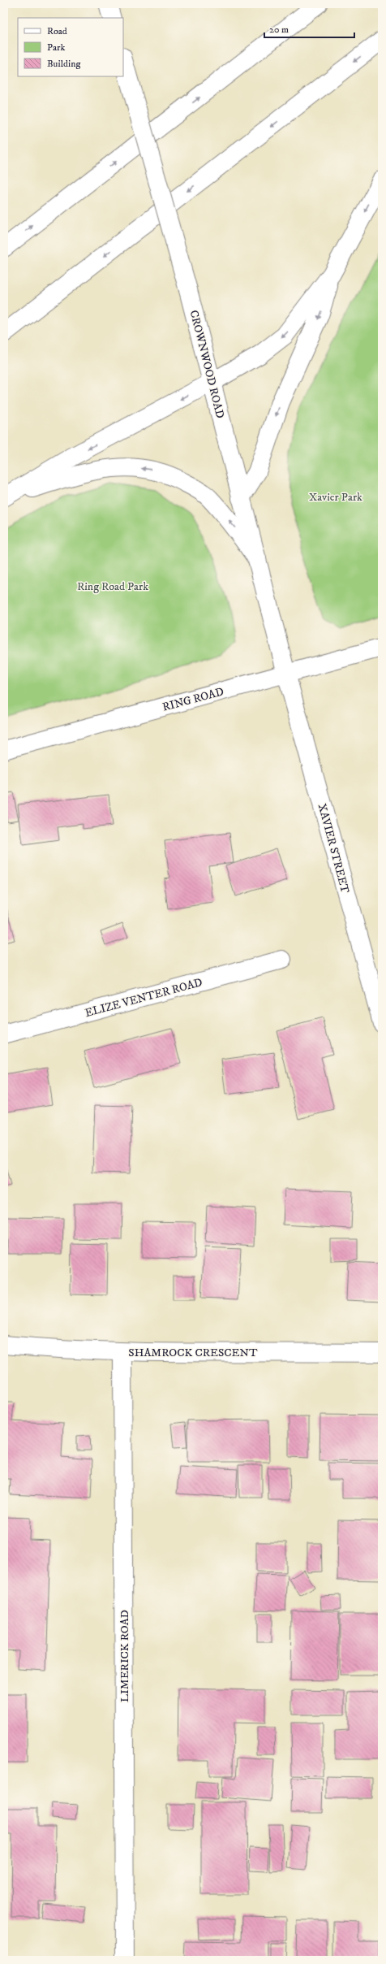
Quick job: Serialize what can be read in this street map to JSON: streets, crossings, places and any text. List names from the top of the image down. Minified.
{"streets":{"main road":["CROWNWOOD ROAD","RING ROAD","XAVIER STREET","ELIZE VENTER ROAD","SHAMROCK CRESCENT","LIMERICK ROAD"]},"crossings":[["CROWNWOOD ROAD","RING ROAD"],["CROWNWOOD ROAD","XAVIER STREET"],["RING ROAD","XAVIER STREET"],["SHAMROCK CRESCENT","LIMERICK ROAD"]],"parks":["Xavier Park","Ring Road Park"],"legend":["Road","Park","Building"],"scale_bar":"20 m"}
